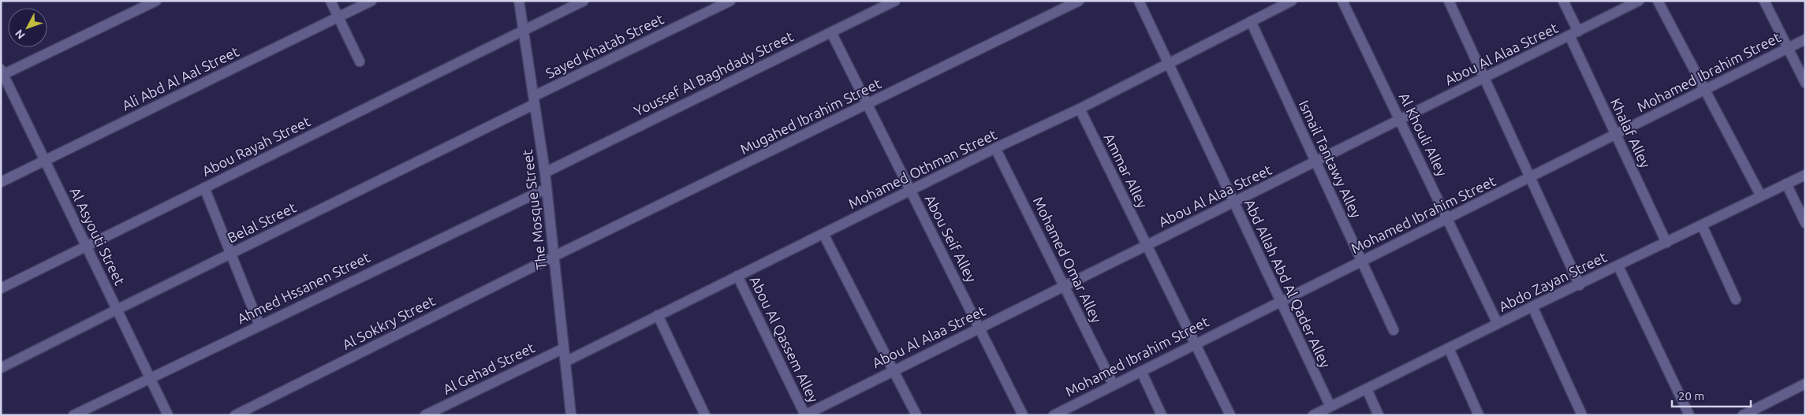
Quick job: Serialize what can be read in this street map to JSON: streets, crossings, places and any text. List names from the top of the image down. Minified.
{"streets":{"street":["Sayed Khatab Street","Abou Al Alaa Street","Mohamed Ibrahim Street","Youssef Al Baghdady Street","Ali Abd Al Aal Street","Mugahed Ibrahim Street","Khalaf Alley","Al Khouli Alley","Abou Rayah Street","Ismail Tantawy Alley","Mohamed Othman Street","Ammar Alley","The Mosque Street","Belal Street","Al Asyouti Street","Abou Seif Alley","Mohamed Omar Alley","Abdo Zayan Street","Abd Allah Abd Al Qader Alley","Ahmed Hssanen Street","Al Sokkry Street","Abou Al Qassem Alley","Al Gehad Street"]},"crossings":[["Sayed Khatab Street","The Mosque Street"],["Sayed Khatab Street","Belal Street"],["Abou Al Alaa Street","Khalaf Alley"],["Abou Al Alaa Street","Al Khouli Alley"],["Abou Al Alaa Street","Ismail Tantawy Alley"],["Abou Al Alaa Street","Ammar Alley"],["Abou Al Alaa Street","Abou Seif Alley"],["Abou Al Alaa Street","Mohamed Omar Alley"],["Abou Al Alaa Street","Abd Allah Abd Al Qader Alley"],["Abou Al Alaa Street","Abou Al Qassem Alley"],["Mohamed Ibrahim Street","Khalaf Alley"],["Mohamed Ibrahim Street","Al Khouli Alley"],["Mohamed Ibrahim Street","Ismail Tantawy Alley"],["Mohamed Ibrahim Street","Ammar Alley"],["Mohamed Ibrahim Street","Mohamed Omar Alley"],["Mohamed Ibrahim Street","Abd Allah Abd Al Qader Alley"],["Youssef Al Baghdady Street","The Mosque Street"],["Youssef Al Baghdady Street","Abou Seif Alley"],["Ali Abd Al Aal Street","Al Asyouti Street"],["Mugahed Ibrahim Street","The Mosque Street"],["Mugahed Ibrahim Street","Abou Seif Alley"],["Mugahed Ibrahim Street","Al Sokkry Street"],["Khalaf Alley","Abdo Zayan Street"],["Al Khouli Alley","Abdo Zayan Street"],["Abou Rayah Street","The Mosque Street"],["Abou Rayah Street","Al Asyouti Street"],["Ismail Tantawy Alley","Mohamed Othman Street"],["Mohamed Othman Street","Ammar Alley"],["Mohamed Othman Street","The Mosque Street"],["Mohamed Othman Street","Abou Seif Alley"],["Mohamed Othman Street","Mohamed Omar Alley"],["Mohamed Othman Street","Abd Allah Abd Al Qader Alley"],["Mohamed Othman Street","Abou Al Qassem Alley"],["The Mosque Street","Belal Street"],["The Mosque Street","Ahmed Hssanen Street"],["The Mosque Street","Al Sokkry Street"],["The Mosque Street","Al Gehad Street"],["Belal Street","Al Asyouti Street"],["Al Asyouti Street","Ahmed Hssanen Street"],["Abdo Zayan Street","Abd Allah Abd Al Qader Alley"]],"scale_bar":"20 m","north":"bottom left"}
